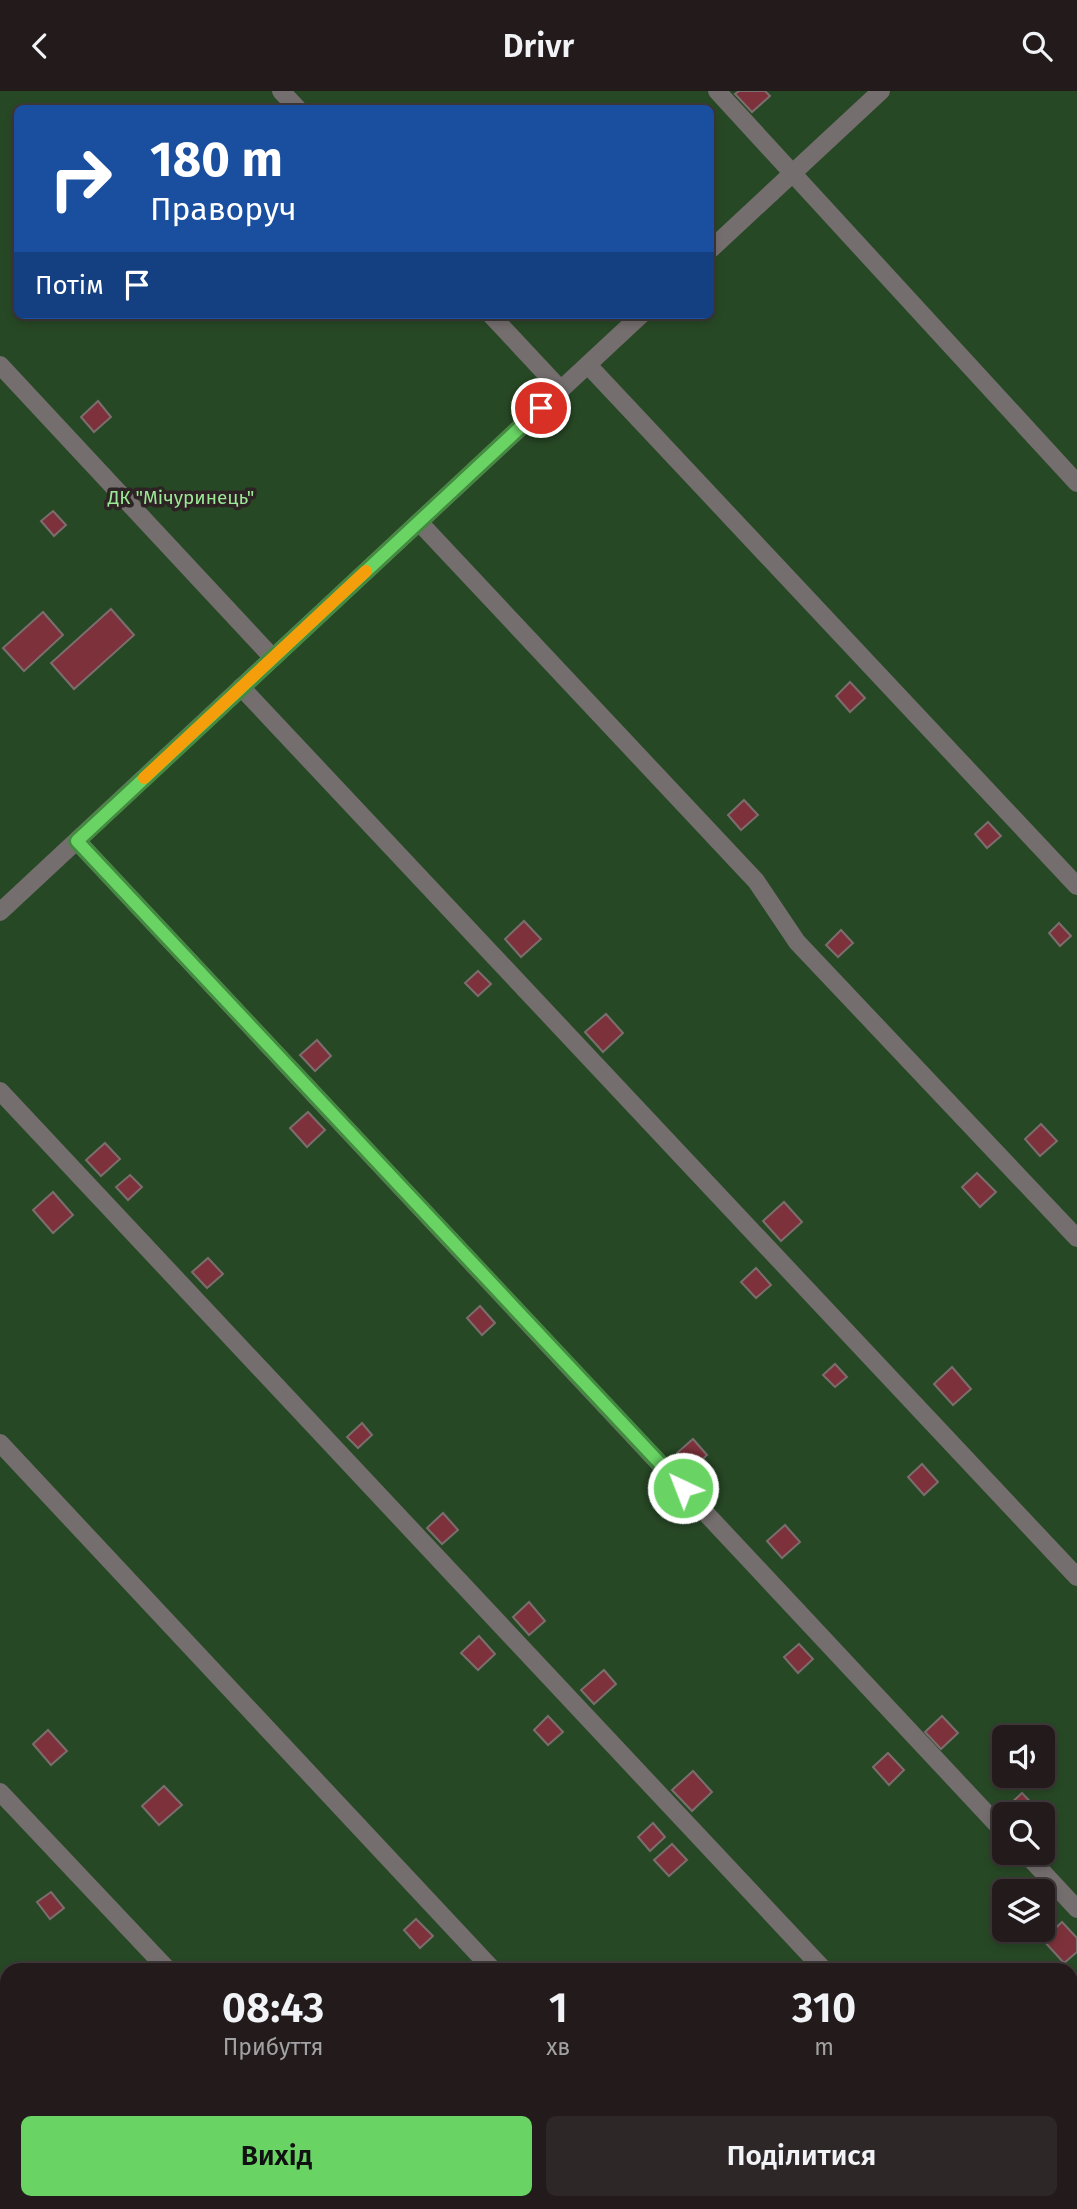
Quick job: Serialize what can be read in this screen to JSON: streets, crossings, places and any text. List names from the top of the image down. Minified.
{"parks":["ДК \"Мічуринець\""],"page":{"header":"Drivr","turn":["180 m","Праворуч"],"then":"Потім","eta":["08:43","Прибуття","1","хв","310","m"],"buttons":["Вихід","Поділитися"]}}
